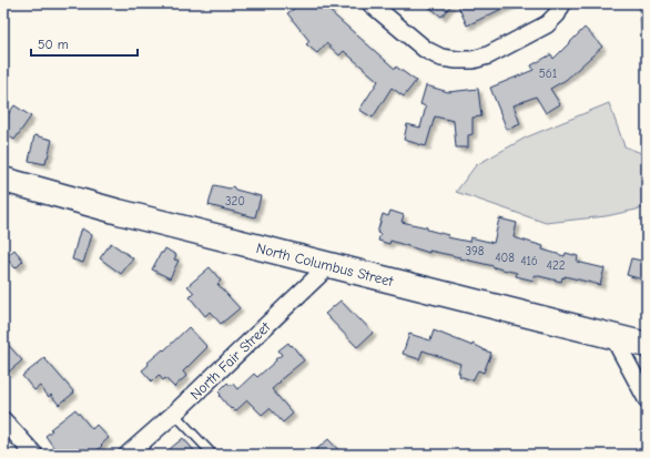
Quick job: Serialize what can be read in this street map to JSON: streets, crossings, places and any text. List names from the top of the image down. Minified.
{"streets":{"main road":["North Columbus Street"],"street":["North Fair Street"]},"crossings":[["North Columbus Street","North Fair Street"]],"house_numbers":["561","320","398","408","416","422"],"scale_bar":"50 m"}
